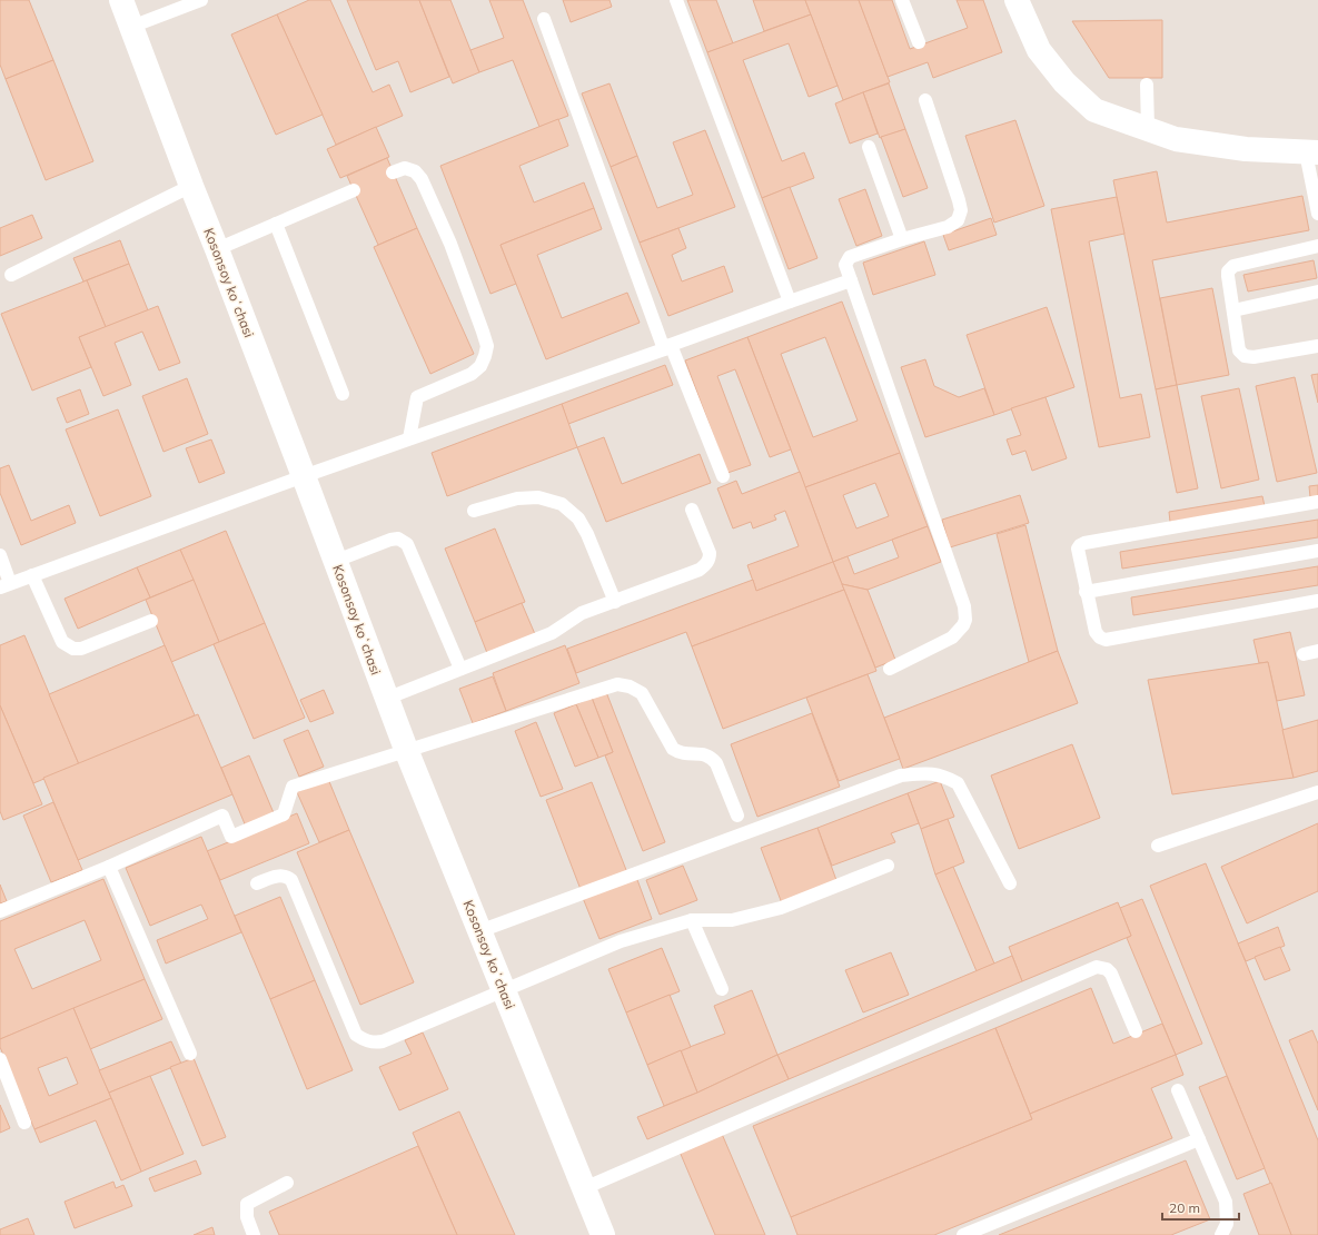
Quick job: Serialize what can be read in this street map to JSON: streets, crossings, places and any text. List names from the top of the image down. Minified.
{"streets":{"main road":["Kosonsoy koʻchasi"]},"scale_bar":"20 m"}
